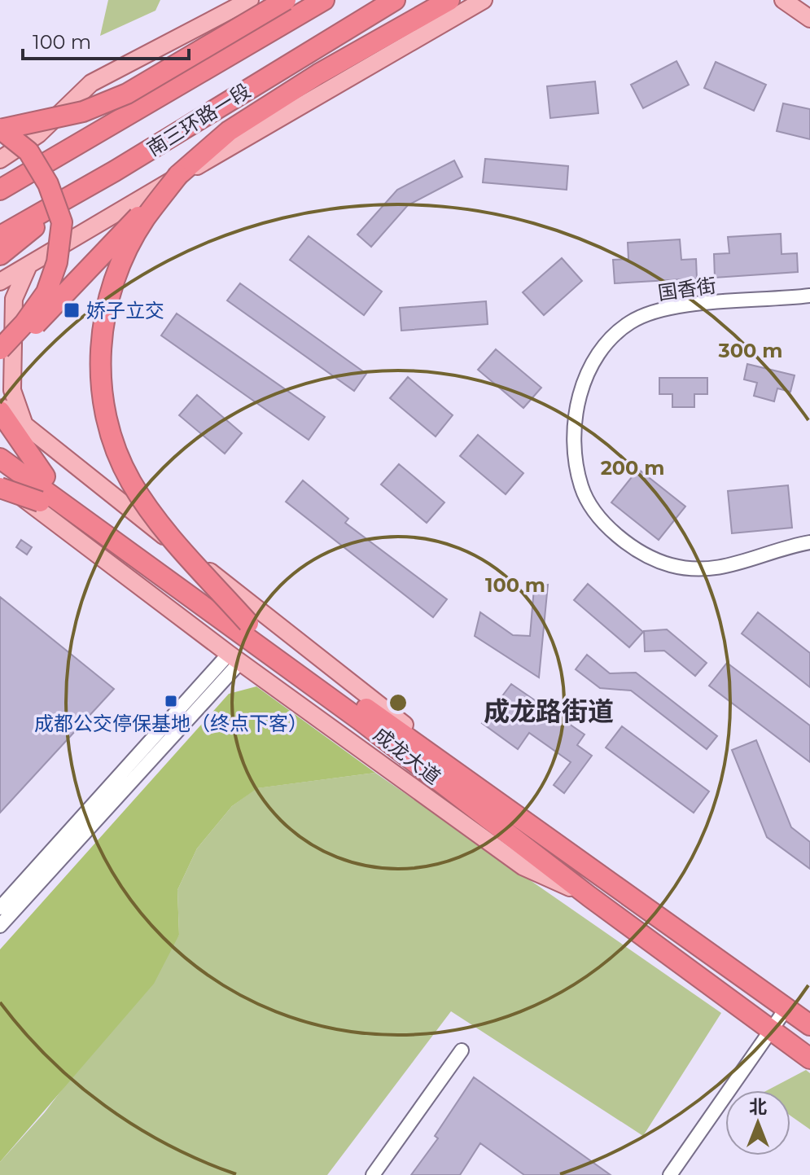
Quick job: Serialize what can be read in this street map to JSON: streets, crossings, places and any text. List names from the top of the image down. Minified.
{"streets":{"highway":["南三环路一段","成龙大道"],"street":["国香街"]},"districts":["成龙路街道"],"places":{"transit":["娇子立交","成都公交停保基地（终点下客）"]},"scale_bar":"100 m","north":"top","rings":["300 m","200 m","100 m"]}
